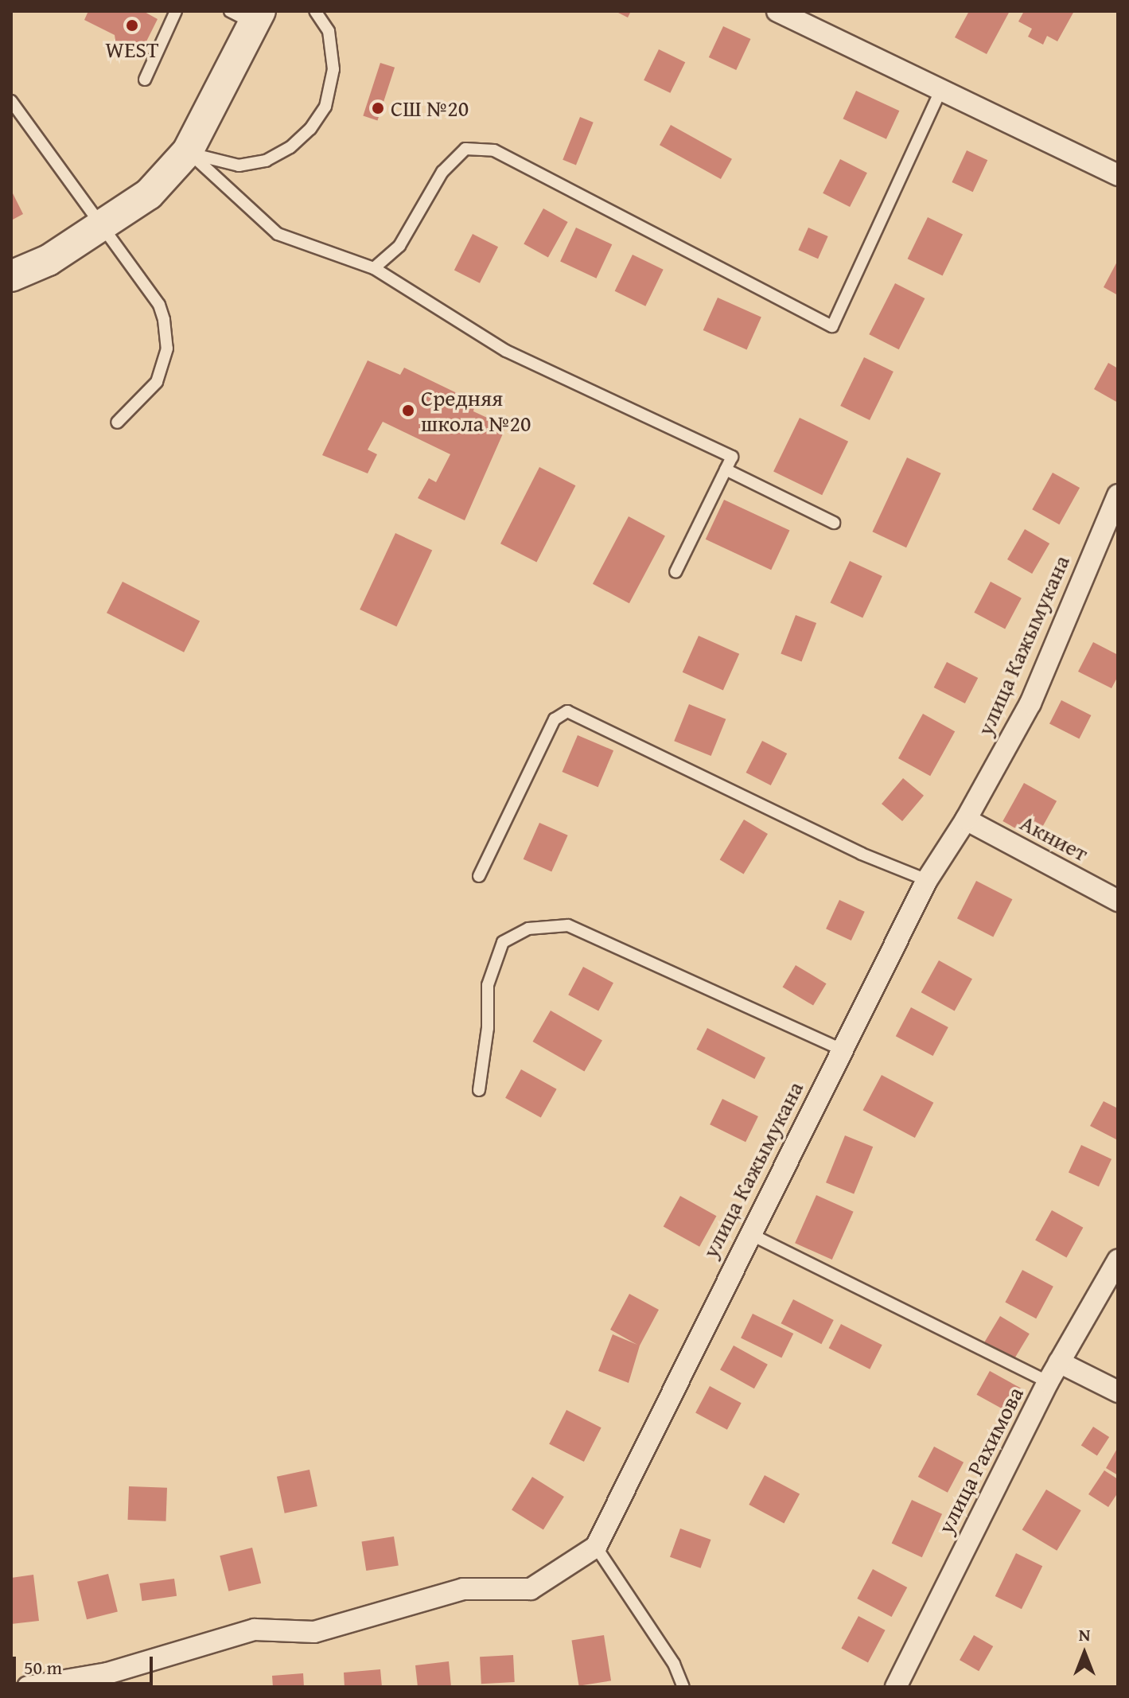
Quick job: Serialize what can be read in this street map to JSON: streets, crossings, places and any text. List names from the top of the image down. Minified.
{"streets":{"street":["улица Кажымукана","Акниет","улица Рахимова"]},"crossings":[["улица Кажымукана","Акниет"]],"places":["WEST","СШ №20","Средняя школа №20"],"scale_bar":"50 m","north":"top"}
